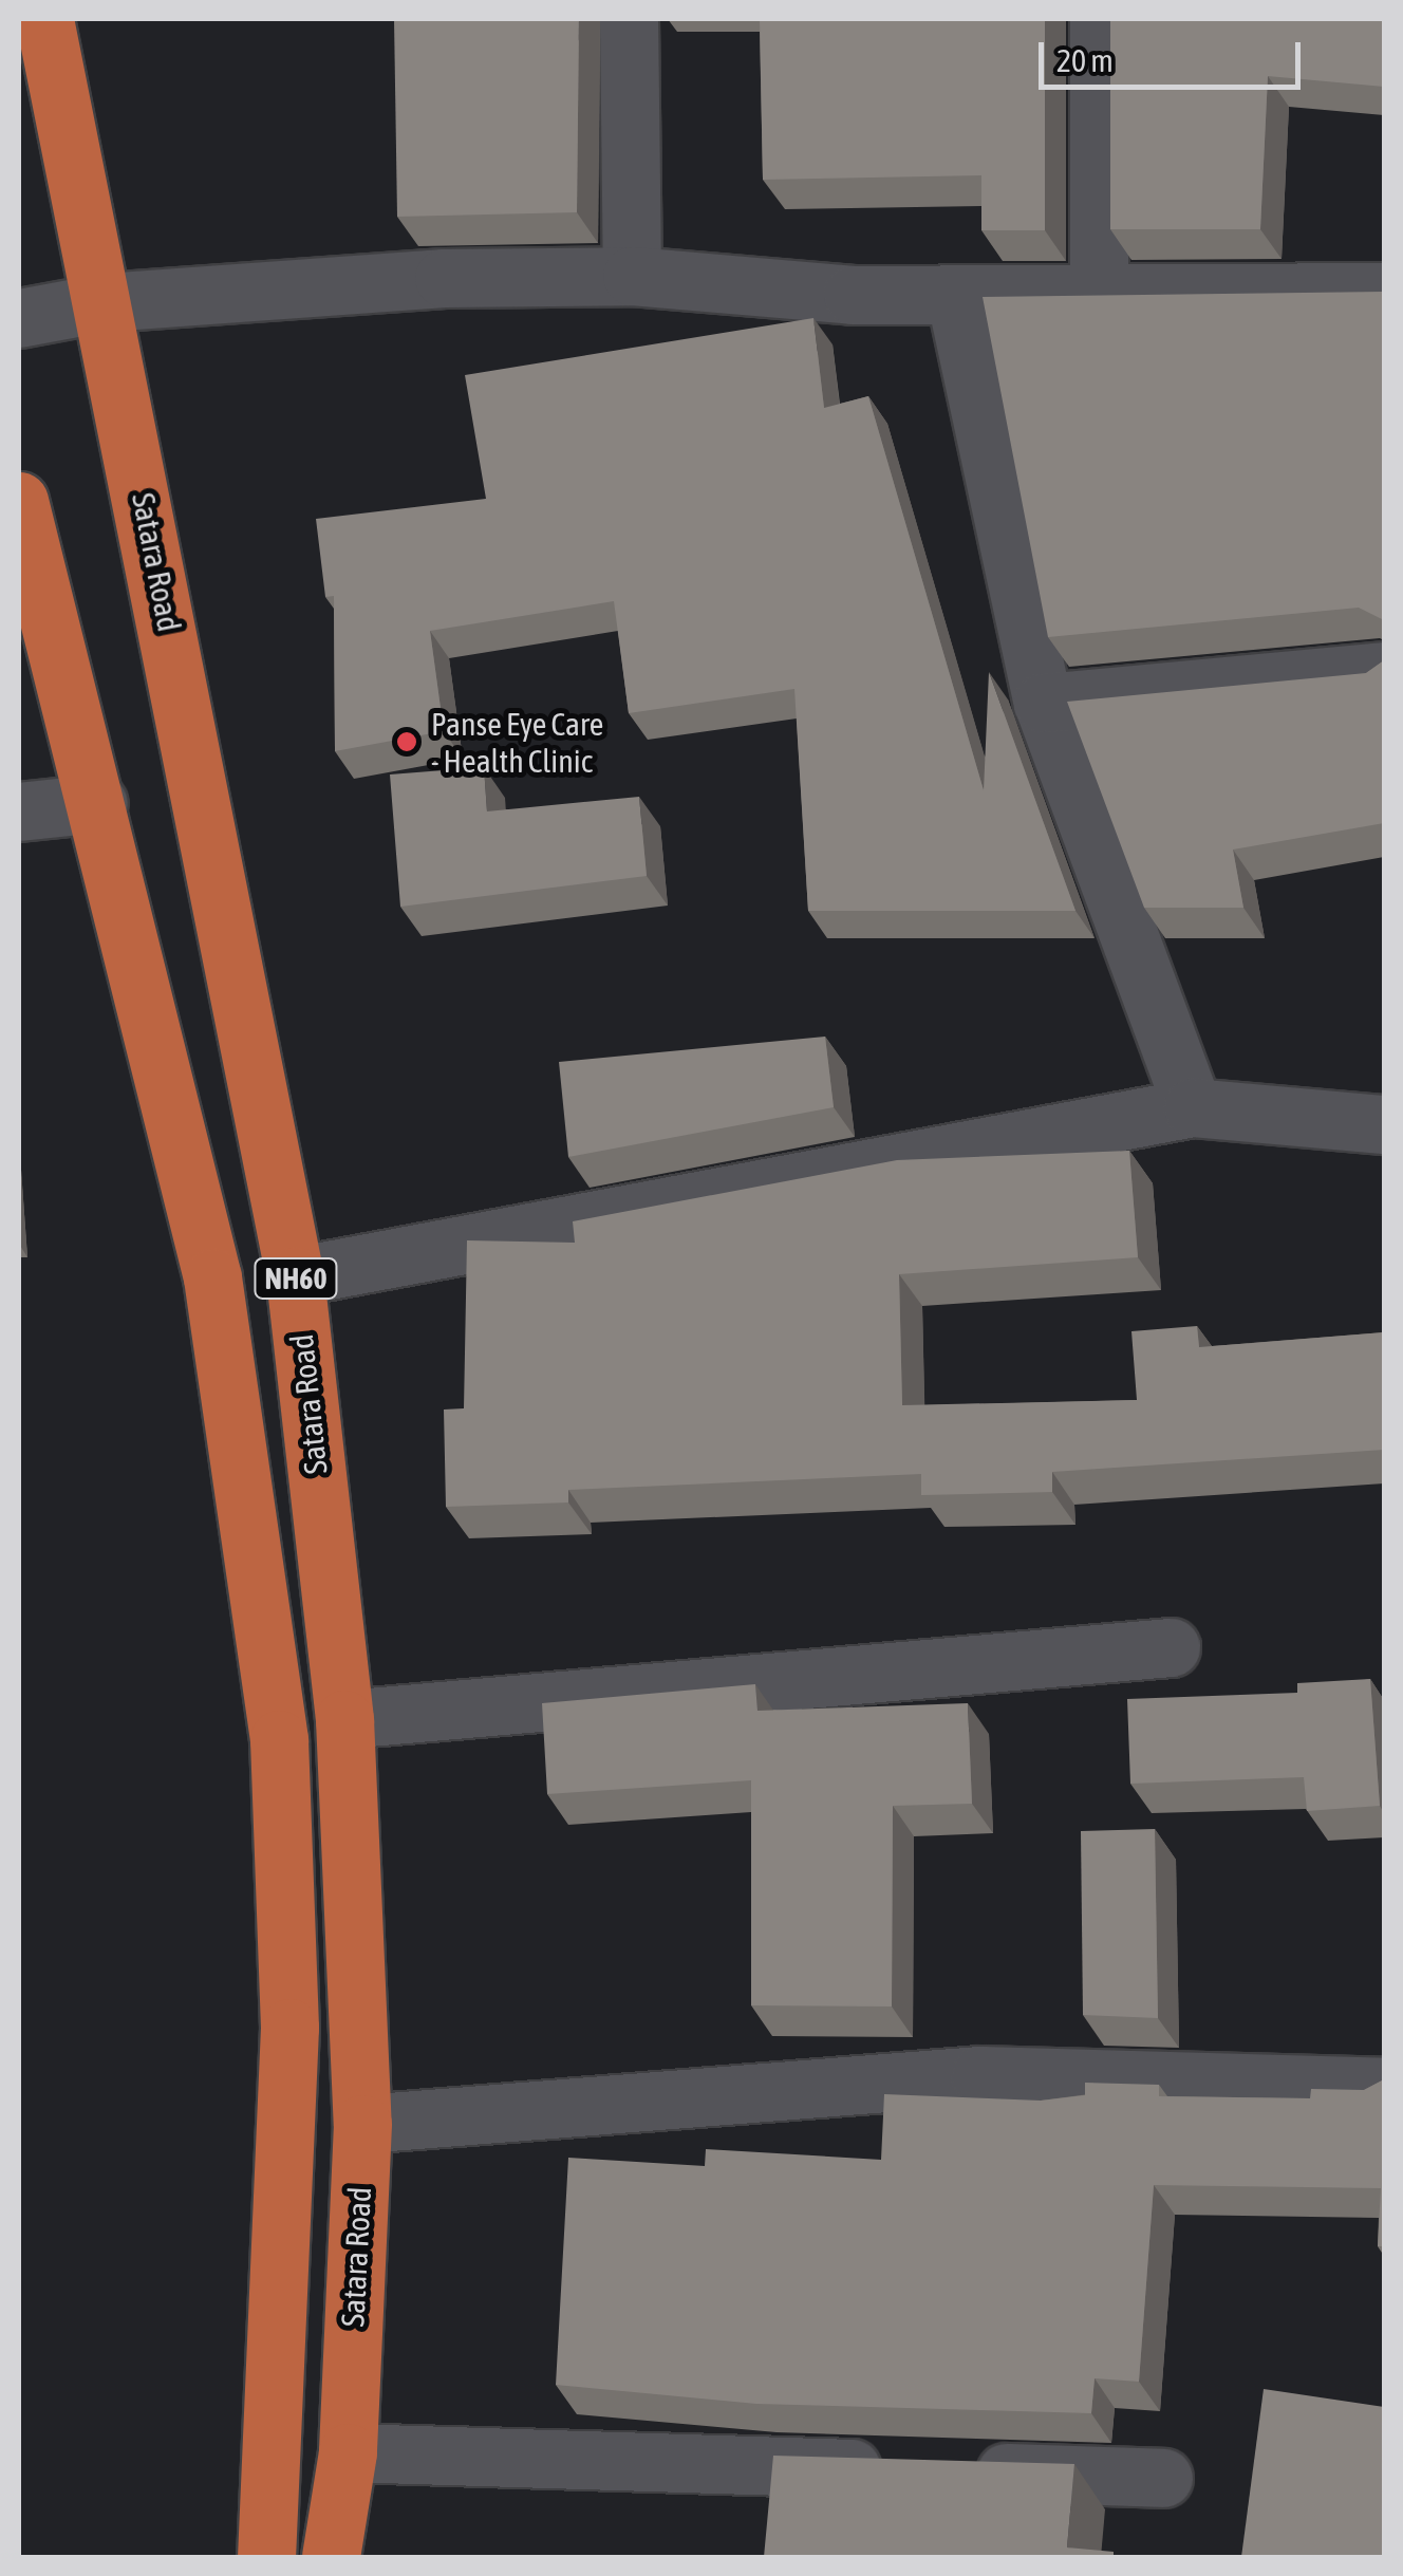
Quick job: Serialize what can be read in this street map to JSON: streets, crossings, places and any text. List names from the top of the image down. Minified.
{"streets":{"highway":["Satara Road","NH60"]},"places":["Panse Eye Care - Health Clinic"],"scale_bar":"20 m"}
